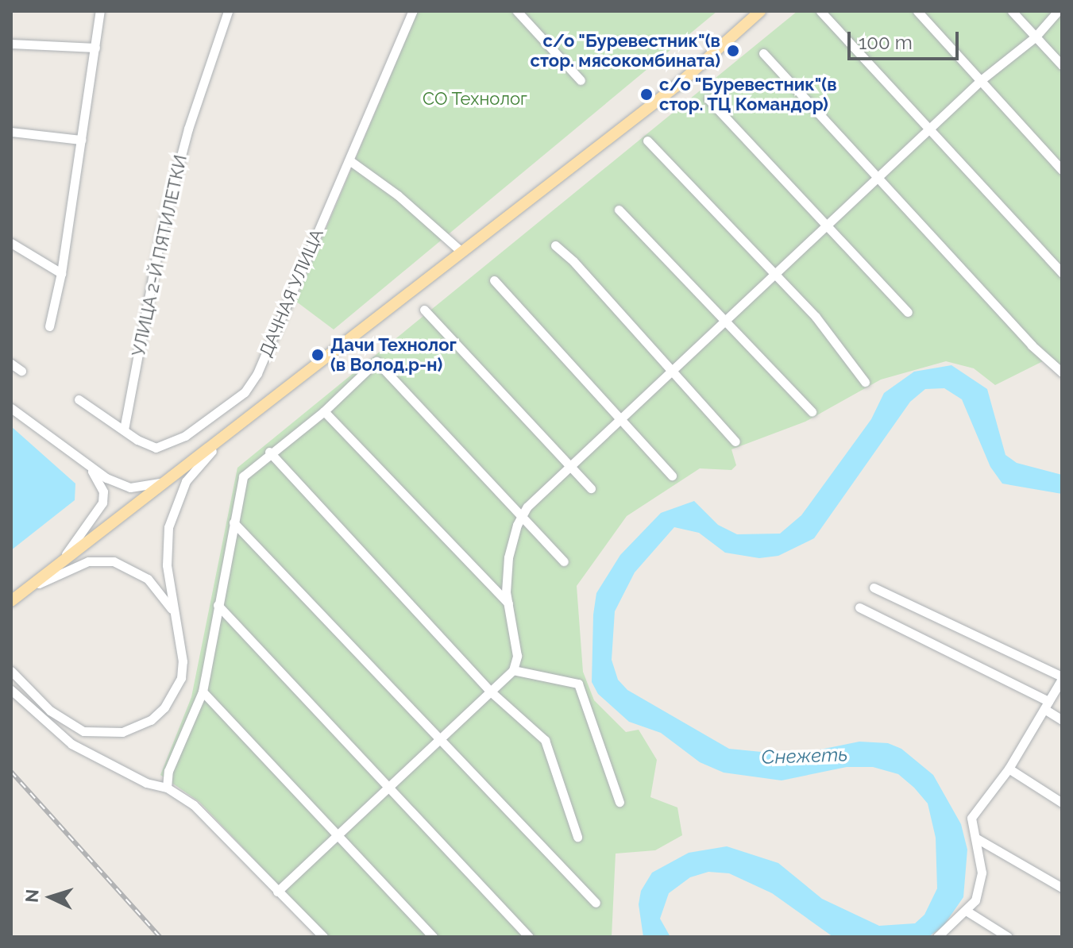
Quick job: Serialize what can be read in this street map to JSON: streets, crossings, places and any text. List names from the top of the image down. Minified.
{"streets":{"street":["УЛИЦА 2-Й ПЯТИЛЕТКИ","ДАЧНАЯ УЛИЦА"]},"crossings":[["УЛИЦА 2-Й ПЯТИЛЕТКИ","ДАЧНАЯ УЛИЦА"]],"water":["Снежеть"],"parks":["СО Технолог"],"places":["с/о \"Буревестник\"(в стор. мясокомбината)","с/о \"Буревестник\"(в стор. ТЦ Командор)","Дачи Технолог (в Волод.р-н)"],"scale_bar":"100 m","north":"left"}
